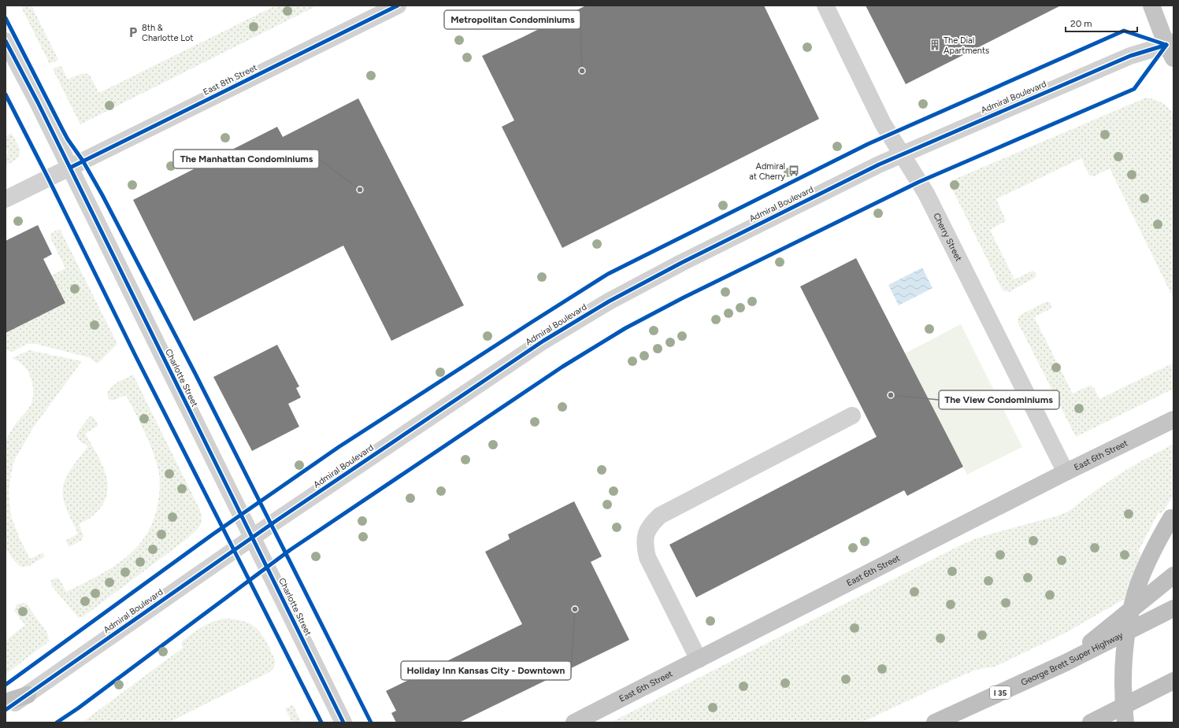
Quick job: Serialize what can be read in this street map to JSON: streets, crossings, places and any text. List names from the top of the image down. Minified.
{"streets":{"highway":["George Brett Super Highway","I 35"],"main road":["East 6th Street"],"street":["East 8th Street","Admiral Boulevard","Cherry Street","Charlotte Street"]},"crossings":[["East 8th Street","Charlotte Street"],["Admiral Boulevard","Cherry Street"],["Admiral Boulevard","Charlotte Street"],["Cherry Street","East 6th Street"]],"places":{"parking":["8th & Charlotte Lot"],"building":["The Dial Apartments"],"other":["Metropolitan Condominiums","The Manhattan Condominiums","The View Condominiums","Holiday Inn Kansas City - Downtown"],"bus stop":["Admiral at Cherry"]},"scale_bar":"20 m"}
